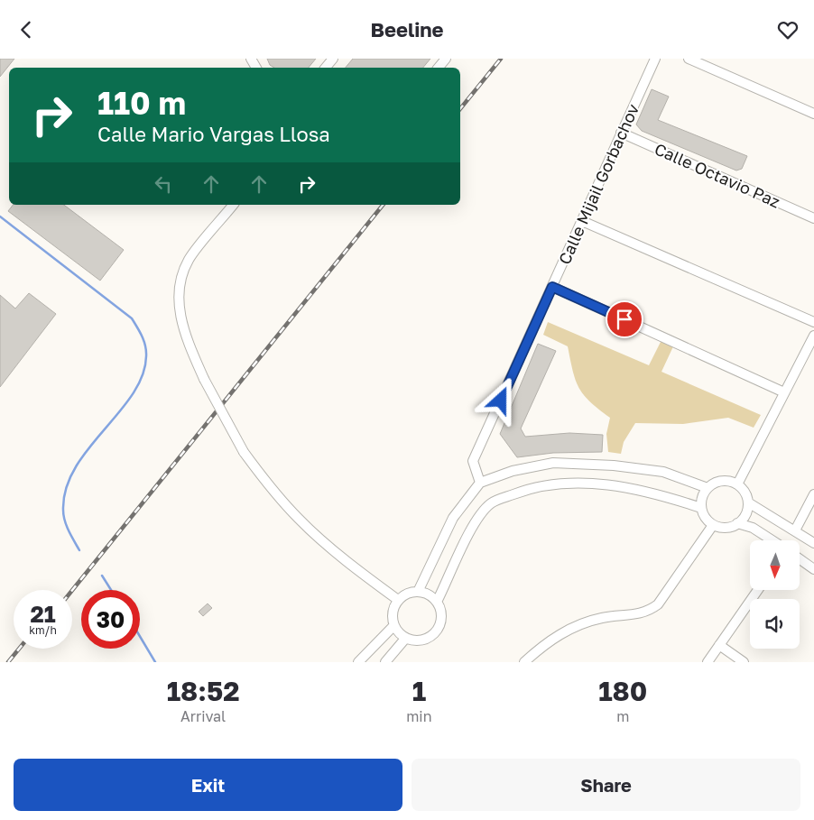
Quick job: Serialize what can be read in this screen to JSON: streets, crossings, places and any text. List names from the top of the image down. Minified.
{"streets":{"street":["Calle Octavio Paz","Calle Mijail Gorbachov"]},"crossings":[["Calle Octavio Paz","Calle Mijail Gorbachov"]],"north":"bottom","page":{"header":"Beeline","turn":["110 m","Calle Mario Vargas Llosa"],"speed":"21 km/h","limit":"30","eta":["18:52","Arrival","1","min","180","m"],"buttons":["Exit","Share"]}}
